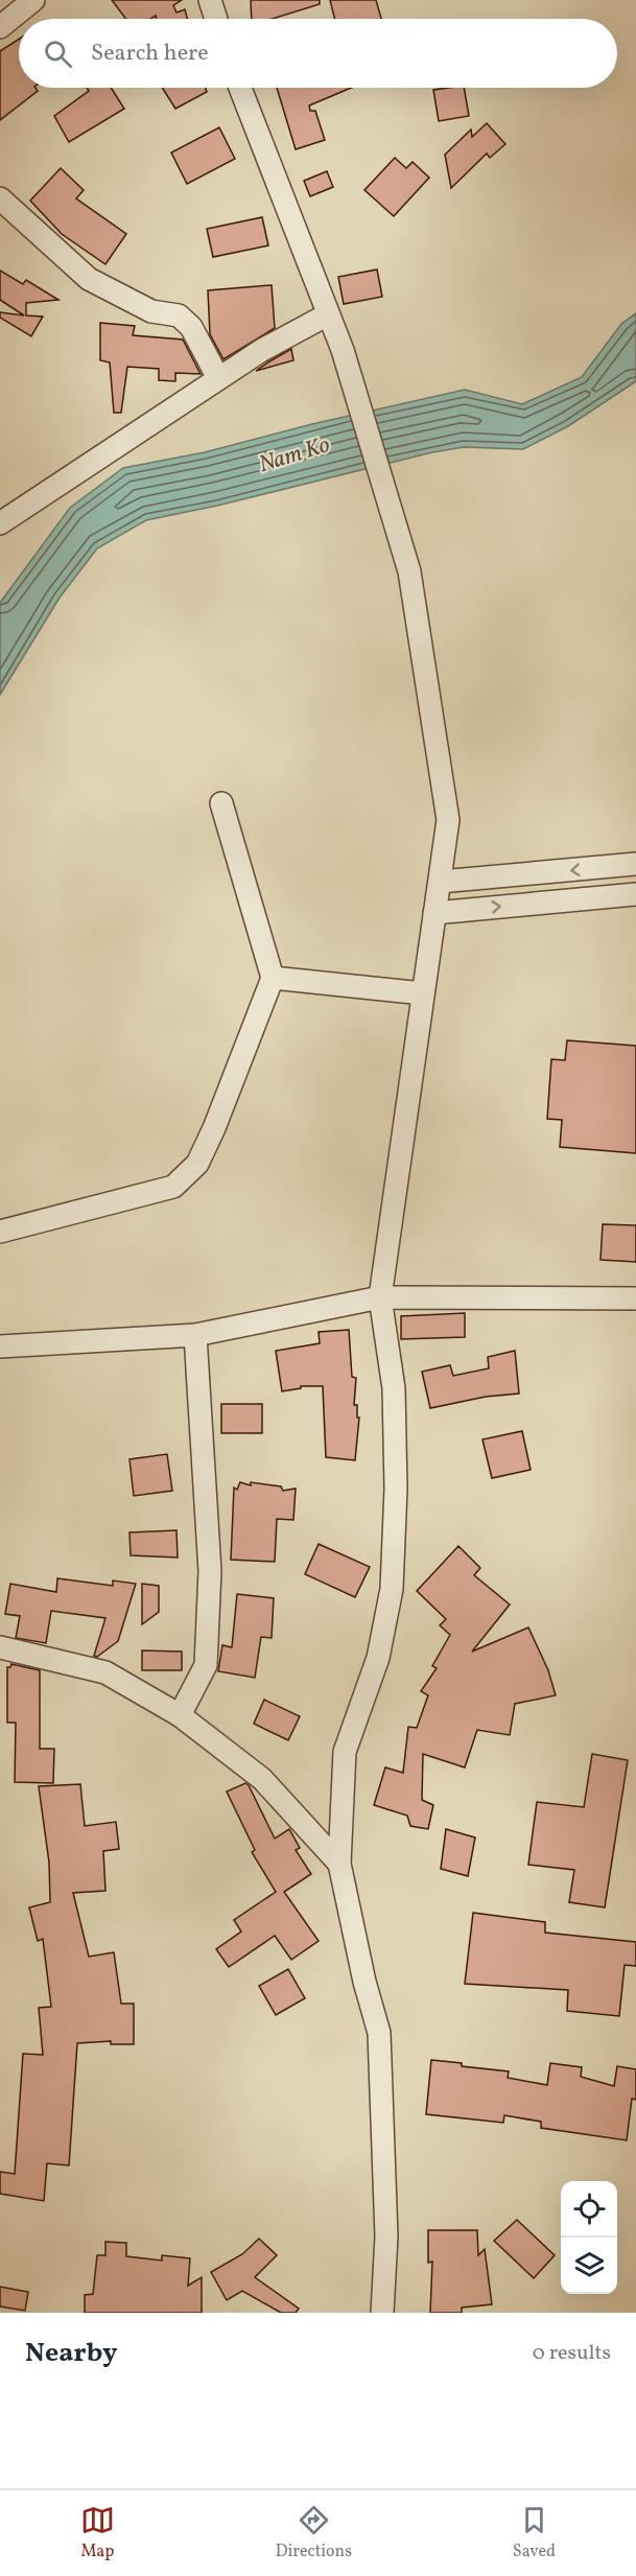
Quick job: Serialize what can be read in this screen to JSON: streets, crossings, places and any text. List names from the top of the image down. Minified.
{"water":["Nam Ko"],"page":{"search":"Search here","heading":["Nearby","0 results"],"nav":["Map","Directions","Saved"]}}
